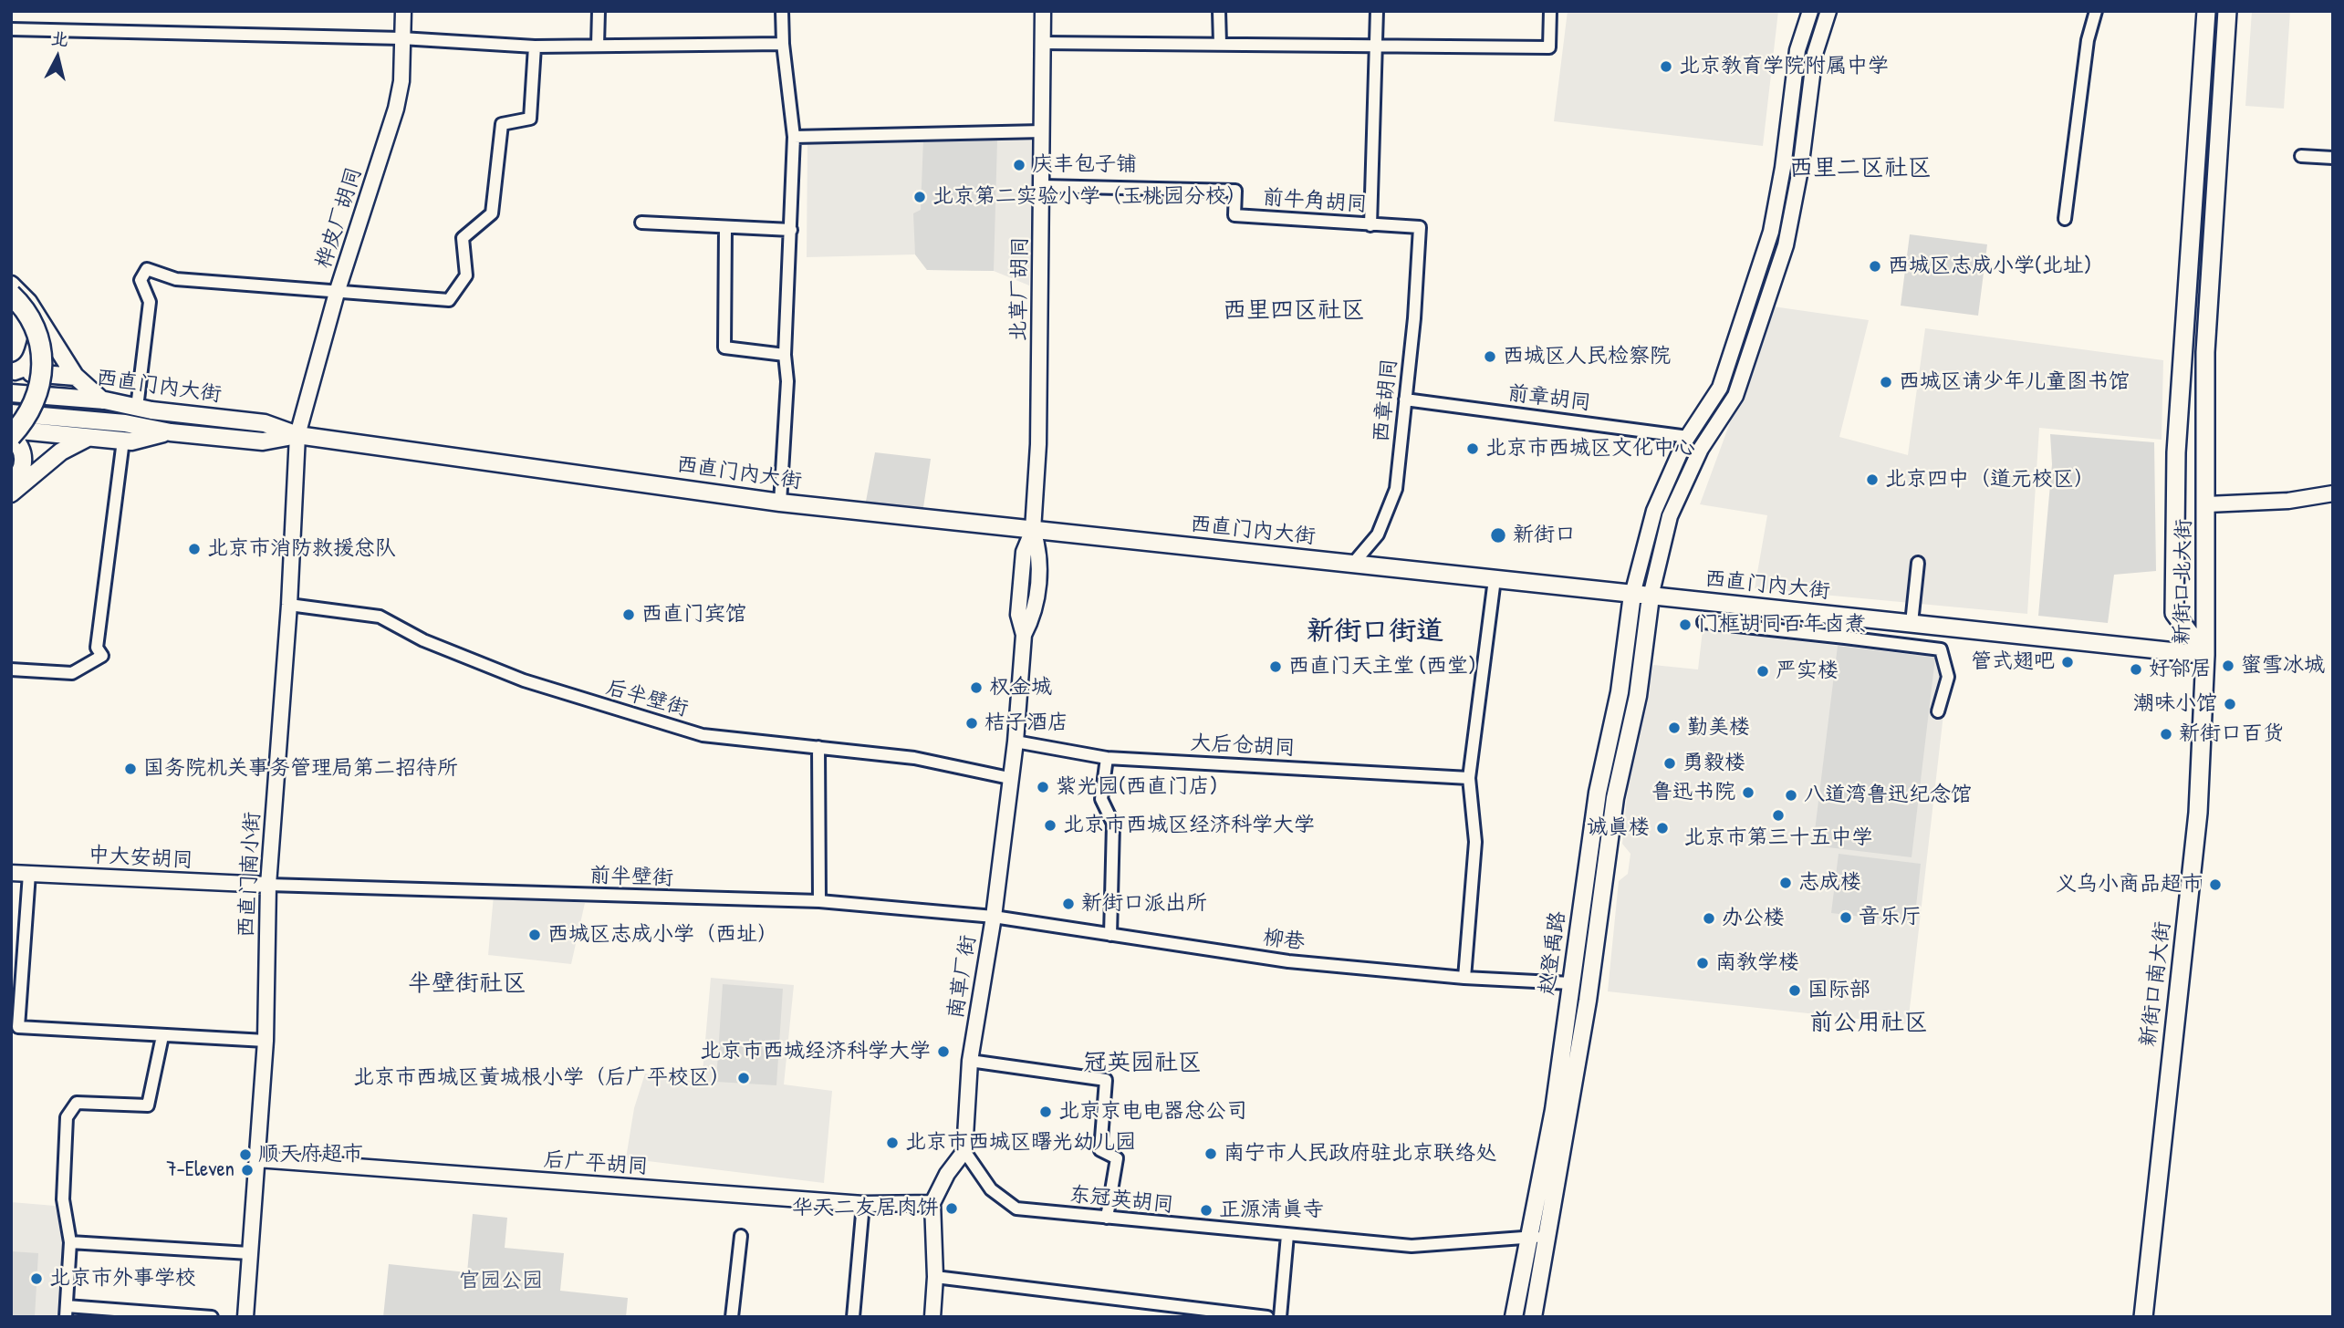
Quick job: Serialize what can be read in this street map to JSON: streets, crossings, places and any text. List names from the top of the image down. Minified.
{"streets":{"main road":["西直门内大街","新街口北大街","赵登禹路","新街口南大街"],"street":["前牛角胡同","桦皮厂胡同","北草厂胡同","前章胡同","西章胡同","后半壁街","大后仓胡同","中大安胡同","西直门南小街","前半壁街","柳巷","南草厂街","后广平胡同","东冠英胡同"]},"crossings":[["前牛角胡同","北草厂胡同"],["前牛角胡同","西章胡同"],["桦皮厂胡同","西直门内大街"],["桦皮厂胡同","西直门南小街"],["北草厂胡同","西直门内大街"],["北草厂胡同","南草厂街"],["西直门内大街","西章胡同"],["西直门内大街","新街口北大街"],["西直门内大街","西直门南小街"],["西直门内大街","赵登禹路"],["西直门内大街","南草厂街"],["西直门内大街","新街口南大街"],["前章胡同","西章胡同"],["新街口北大街","新街口南大街"],["后半壁街","西直门南小街"],["后半壁街","南草厂街"],["大后仓胡同","南草厂街"],["中大安胡同","西直门南小街"],["中大安胡同","前半壁街"],["西直门南小街","前半壁街"],["西直门南小街","后广平胡同"],["前半壁街","柳巷"],["前半壁街","南草厂街"],["柳巷","赵登禹路"],["柳巷","南草厂街"],["赵登禹路","东冠英胡同"],["南草厂街","东冠英胡同"]],"districts":["西里二区社区","西里四区社区","新街口街道","半壁街社区","前公用社区","冠英园社区"],"parks":["官园公园"],"places":["北京教育学院附属中学","庆丰包子铺","北京第二实验小学（玉桃园分校）","西城区志成小学(北址)","西城区人民检察院","西城区请少年儿童图书馆","北京市西城区文化中心","北京四中（道元校区）","新街口","北京市消防救援总队","西直门宾馆","门框胡同百年卤煮","管式翅吧","蜜雪冰城","西直门天主堂 (西堂)","好邻居","严实楼","权金城","潮味小馆","桔子酒店","勤美楼","新街口百货","勇毅楼","国务院机关事务管理局第二招待所","紫光园(西直门店)","鲁迅书院","八道湾鲁迅纪念馆","北京市第三十五中学","北京市西城区经济科学大学","诚真楼","志成楼","义乌小商品超市","新街口派出所","音乐厅","办公楼","西城区志成小学（西址）","南教学楼","国际部","北京市西城经济科学大学","北京市西城区黄城根小学（后广平校区）","北京京电电器总公司","北京市西城区曙光幼儿园","南宁市人民政府驻北京联络处","顺天府超市","7-Eleven","华天二友居肉饼","正源清真寺","北京市外事学校"],"north":"top"}
